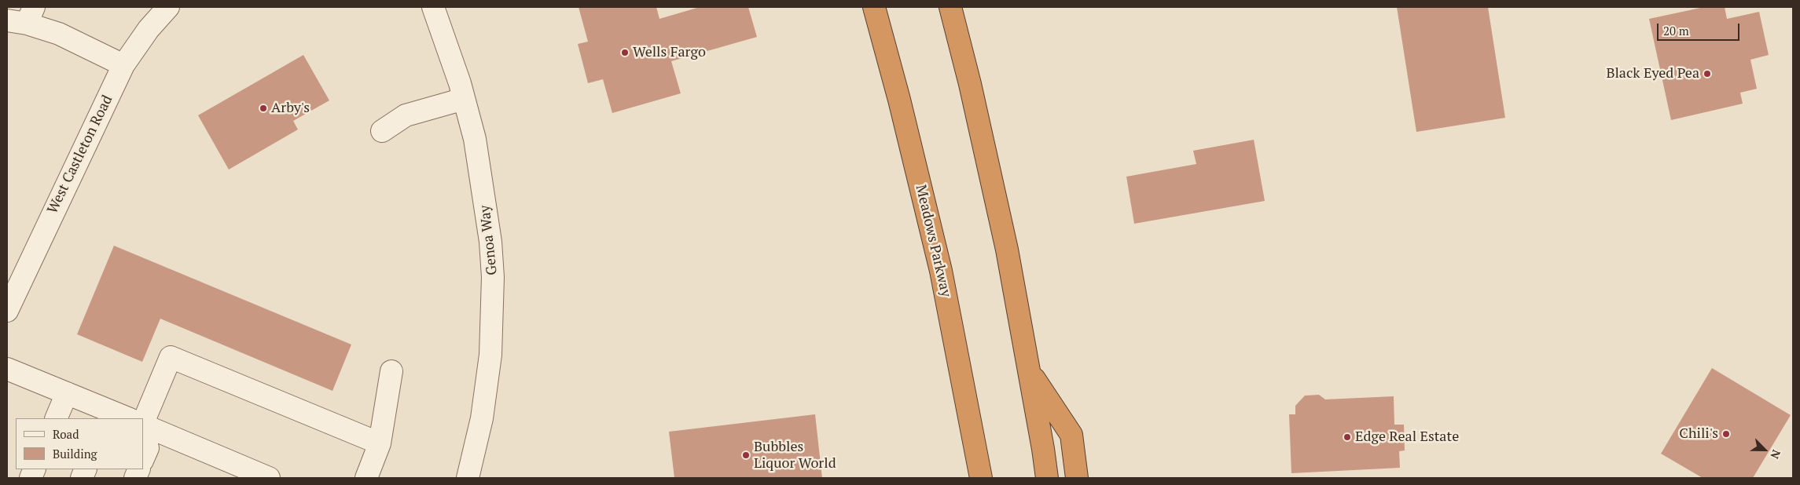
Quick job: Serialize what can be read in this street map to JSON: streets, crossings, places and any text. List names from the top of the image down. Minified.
{"streets":{"highway":["Meadows Parkway"],"street":["West Castleton Road","Genoa Way"]},"places":["Wells Fargo","Black Eyed Pea","Arby's","Chili's","Edge Real Estate","Bubbles Liquor World"],"legend":["Road","Building"],"scale_bar":"20 m","north":"bottom right"}
